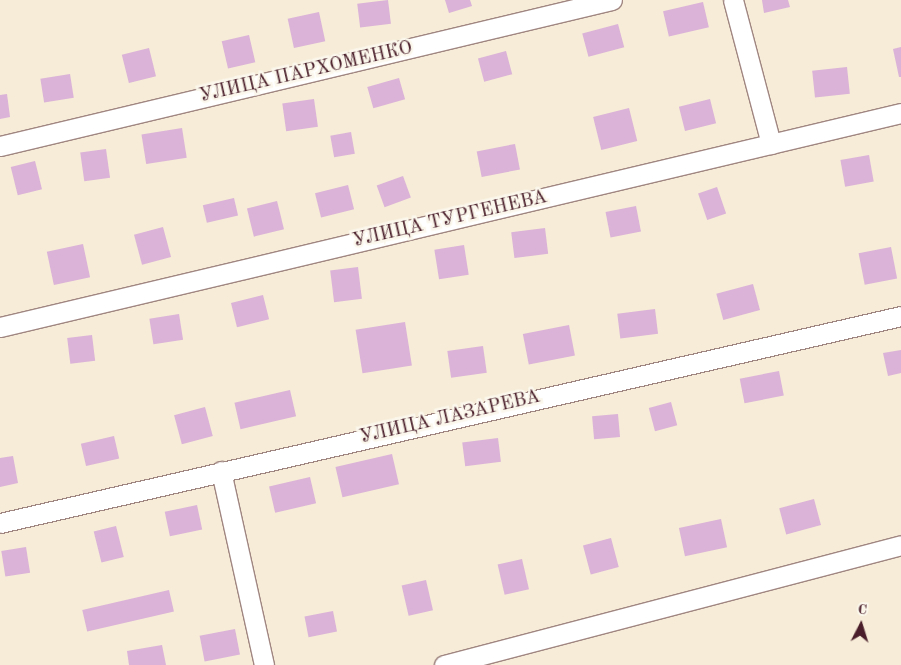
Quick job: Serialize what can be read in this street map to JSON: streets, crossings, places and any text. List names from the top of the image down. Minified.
{"streets":{"street":["УЛИЦА ПАРХОМЕНКО","УЛИЦА ТУРГЕНЕВА","УЛИЦА ЛАЗАРЕВА"]},"north":"top"}
